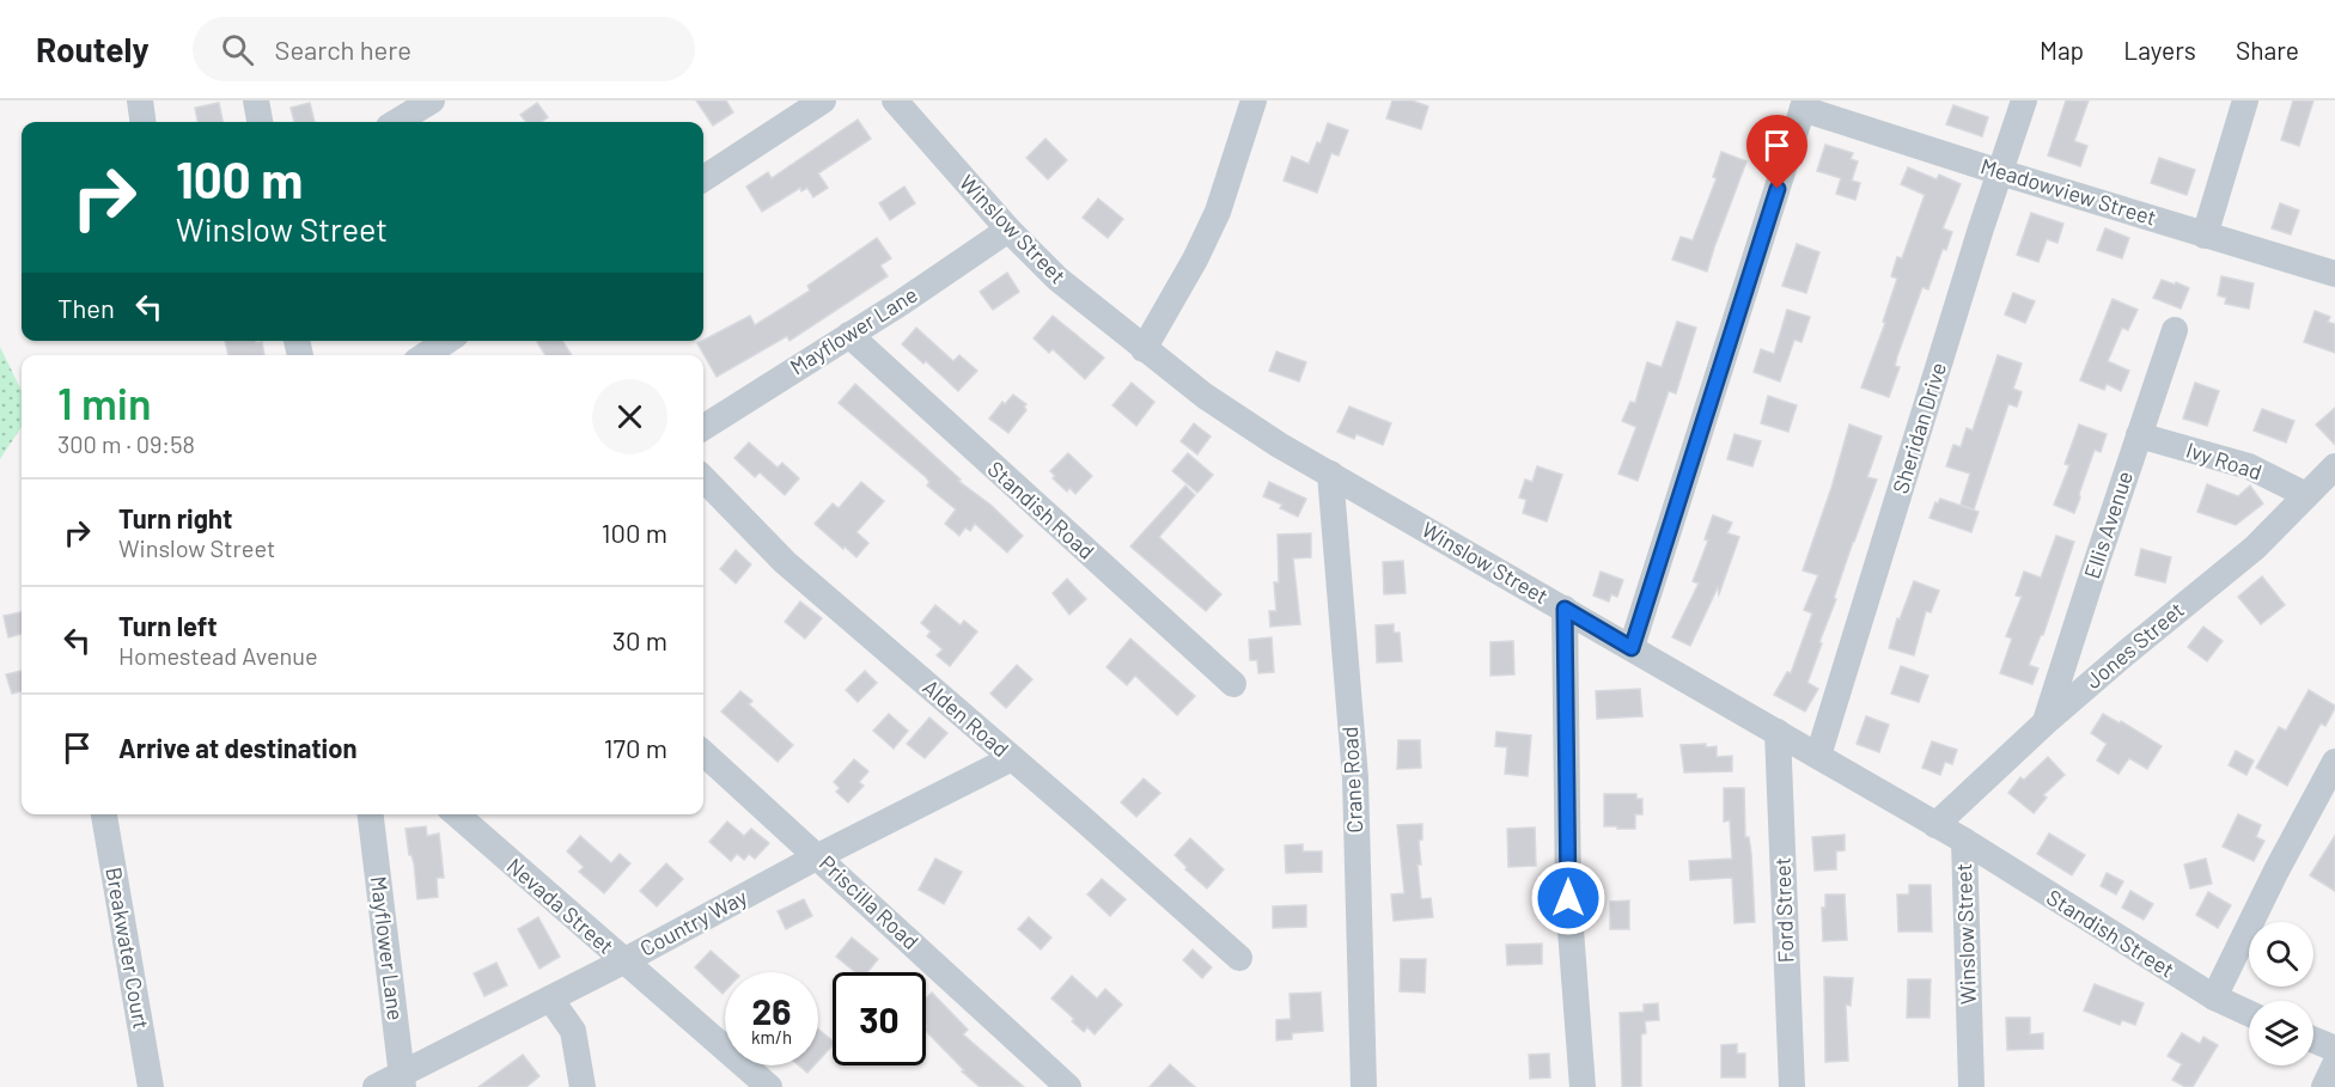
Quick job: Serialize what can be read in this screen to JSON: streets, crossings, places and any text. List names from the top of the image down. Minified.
{"streets":{"street":["Meadowview Street","Winslow Street","Mayflower Lane","Sheridan Drive","Ivy Road","Standish Road","Ellis Avenue","Jones Street","Alden Road","Crane Road","Priscilla Road","Nevada Street","Ford Street","Country Way","Standish Street","Breakwater Court"]},"crossings":[["Meadowview Street","Sheridan Drive"],["Winslow Street","Mayflower Lane"],["Winslow Street","Sheridan Drive"],["Winslow Street","Jones Street"],["Winslow Street","Crane Road"],["Winslow Street","Ford Street"],["Winslow Street","Standish Street"],["Mayflower Lane","Standish Road"],["Mayflower Lane","Country Way"],["Ivy Road","Ellis Avenue"],["Ivy Road","Jones Street"],["Ellis Avenue","Jones Street"],["Alden Road","Country Way"],["Priscilla Road","Country Way"],["Nevada Street","Country Way"]],"page":{"header":"Routely","search":"Search here","nav":["Map","Layers","Share"],"turn":["100 m","Winslow Street"],"then":"Then","heading":["1 min","300 m · 09:58"],"list":[{"name":"Turn right","note":"Winslow Street","value":"100 m"},{"name":"Turn left","note":"Homestead Avenue","value":"30 m"},{"name":"Arrive at destination","value":"170 m"}],"speed":"26 km/h","limit":"30"}}
